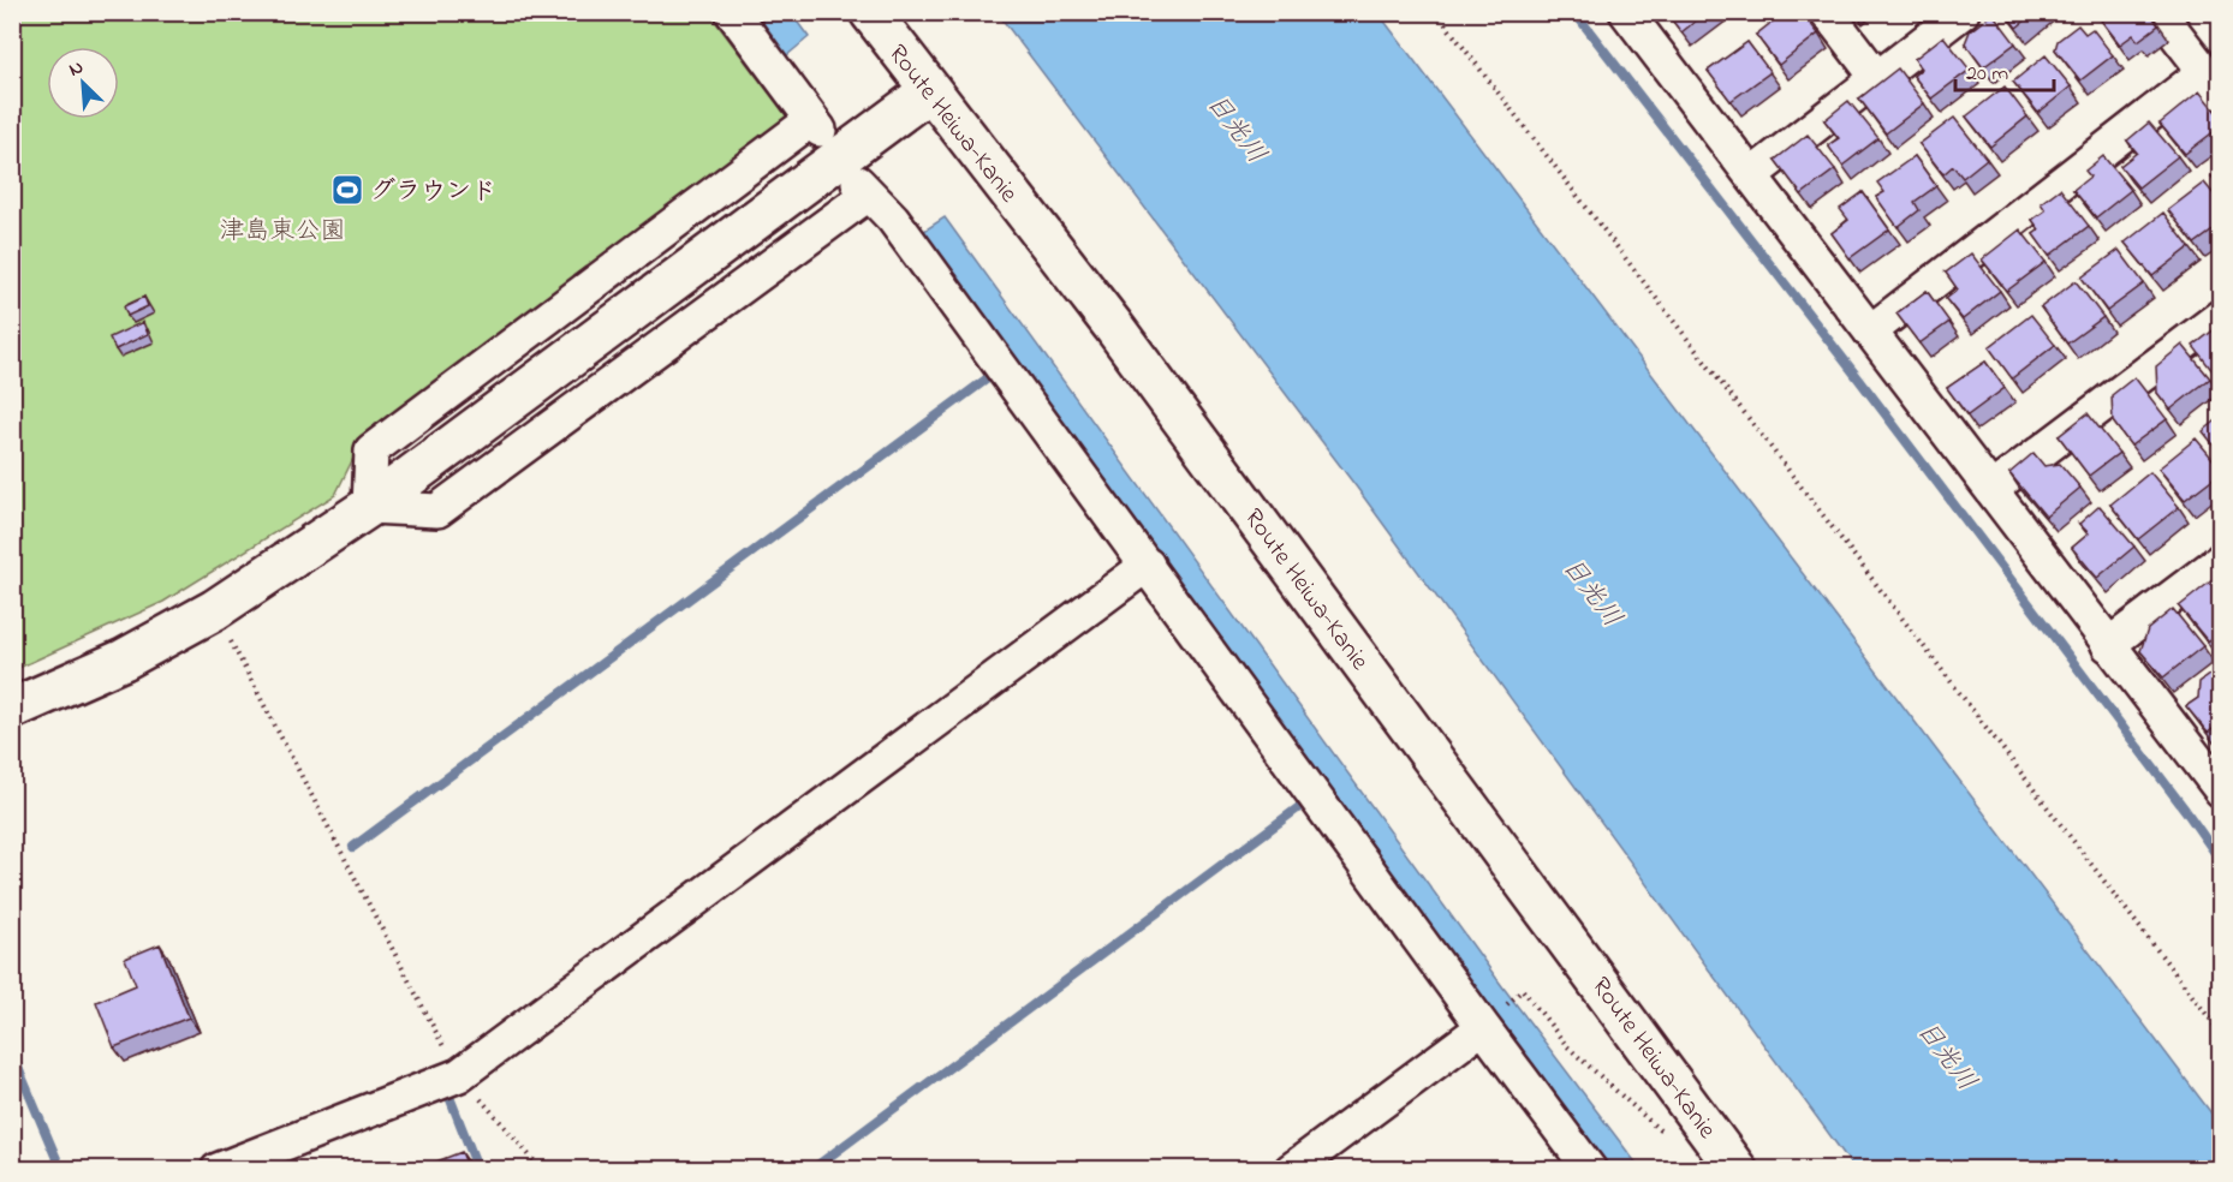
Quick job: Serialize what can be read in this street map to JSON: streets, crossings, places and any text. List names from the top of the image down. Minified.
{"streets":{"main road":["Route Heiwa-Kanie"]},"water":["日光川"],"parks":["津島東公園"],"places":{"sports":["グラウンド"]},"scale_bar":"20 m","north":"top left"}
